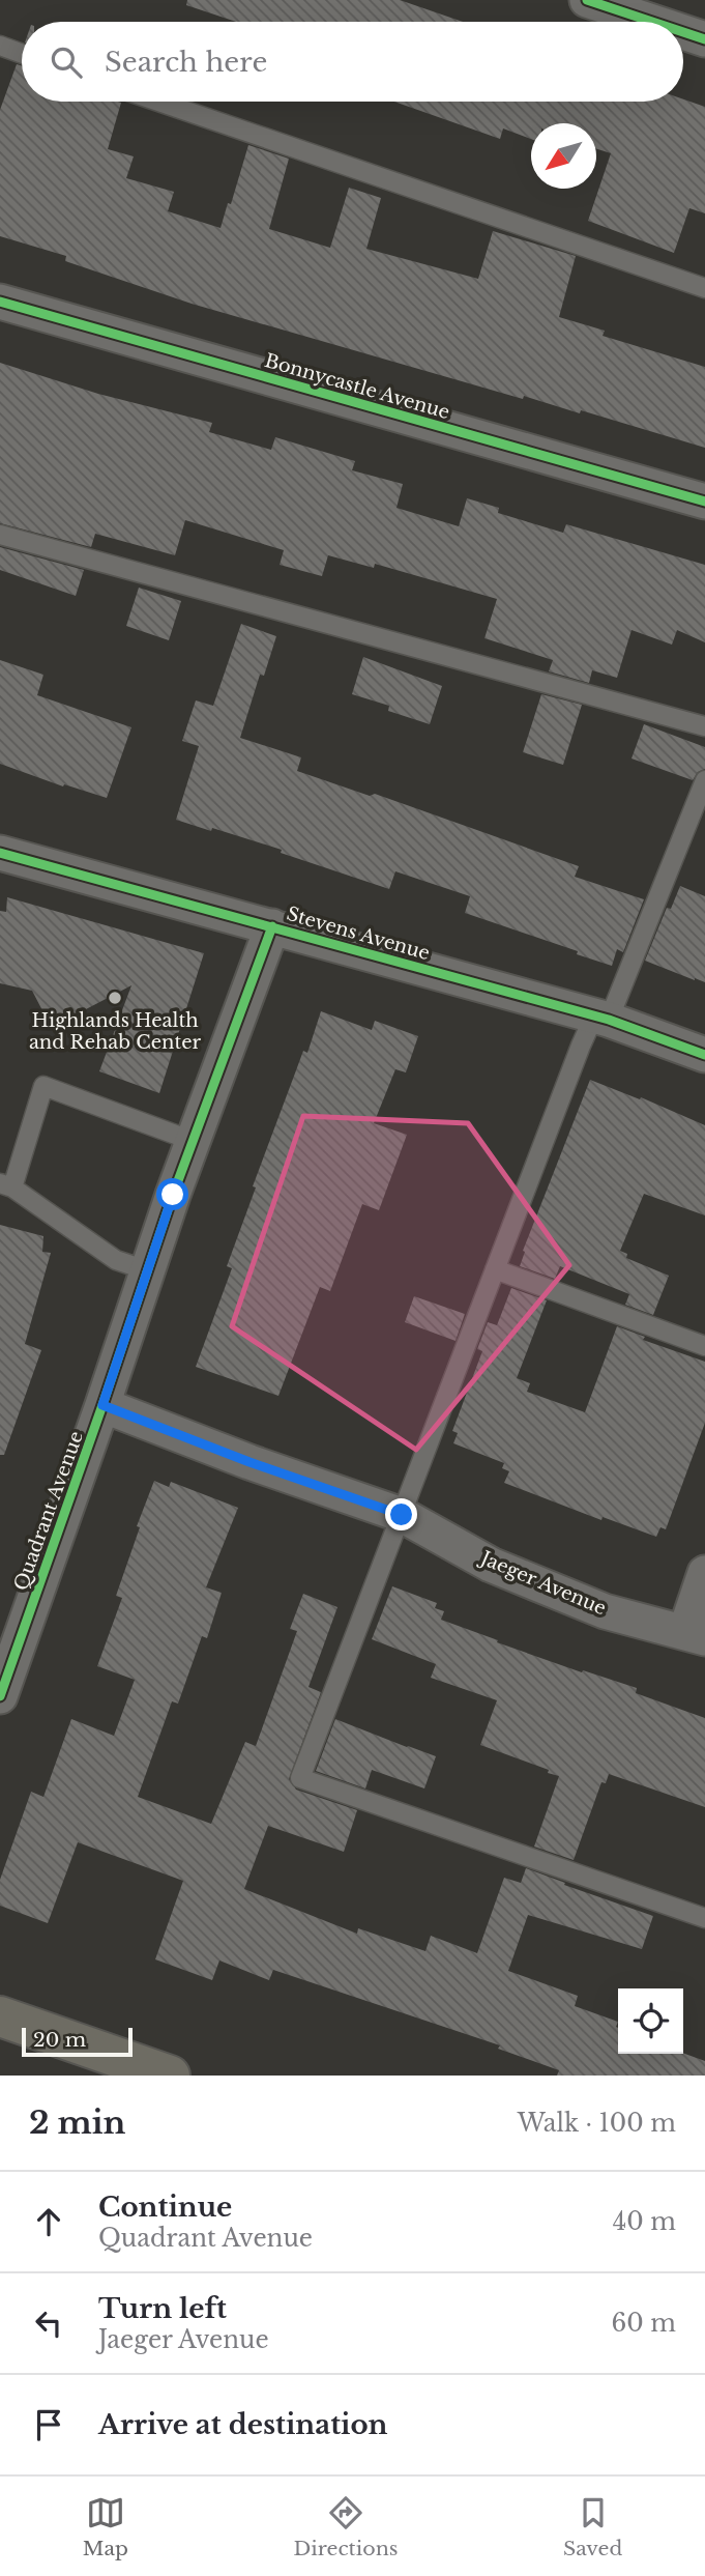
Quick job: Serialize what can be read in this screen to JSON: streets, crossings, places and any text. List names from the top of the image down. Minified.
{"streets":{"street":["Bonnycastle Avenue","Stevens Avenue","Quadrant Avenue","Jaeger Avenue"]},"crossings":[["Stevens Avenue","Quadrant Avenue"],["Quadrant Avenue","Jaeger Avenue"]],"places":["Highlands Health and Rehab Center"],"scale_bar":"20 m","north":"bottom left","page":{"search":"Search here","scale":"20 m","heading":["2 min","Walk · 100 m"],"list":[["Continue","Quadrant Avenue","40 m"],["Turn left","Jaeger Avenue","60 m"],"Arrive at destination"],"nav":["Map","Directions","Saved"]}}
